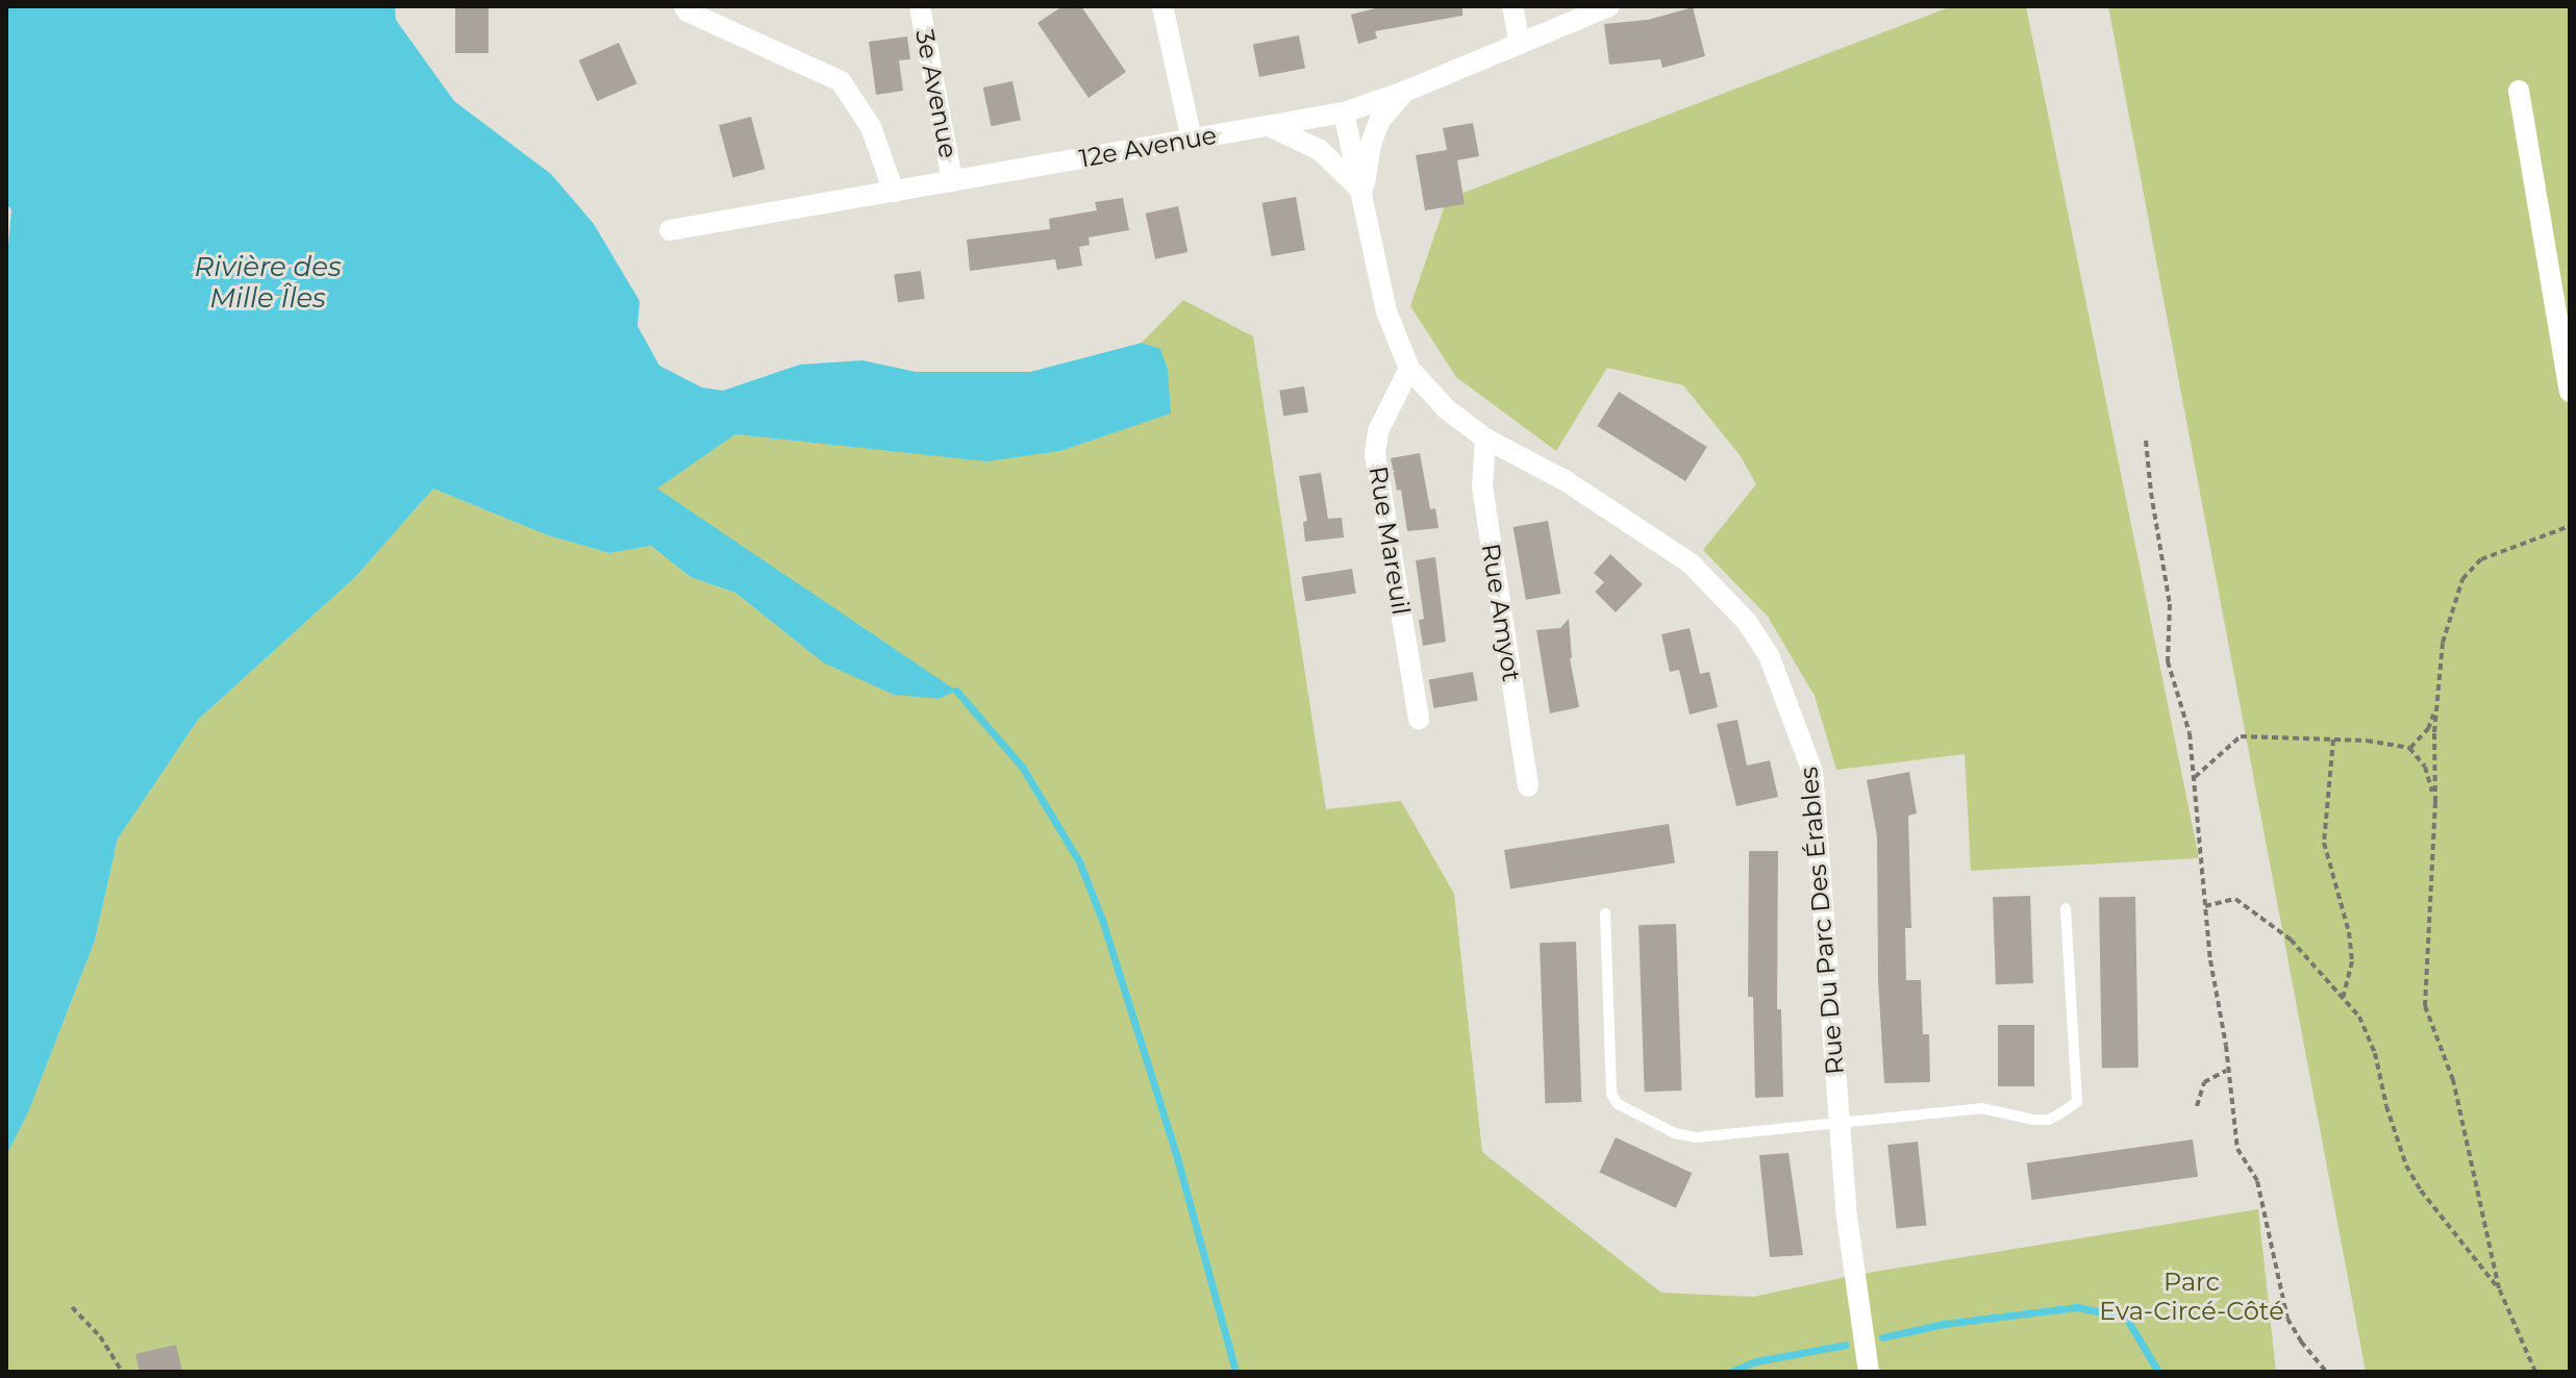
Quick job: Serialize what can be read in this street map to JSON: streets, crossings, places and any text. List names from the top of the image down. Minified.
{"streets":{"street":["3e Avenue","12e Avenue","Rue Mareuil","Rue Amyot","Rue Du Parc Des Érables"]},"crossings":[["3e Avenue","12e Avenue"],["12e Avenue","Rue Du Parc Des Érables"],["Rue Mareuil","Rue Du Parc Des Érables"],["Rue Amyot","Rue Du Parc Des Érables"]],"water":["Rivière des Mille Îles"],"parks":["Parc Eva-Circé-Côté"]}
